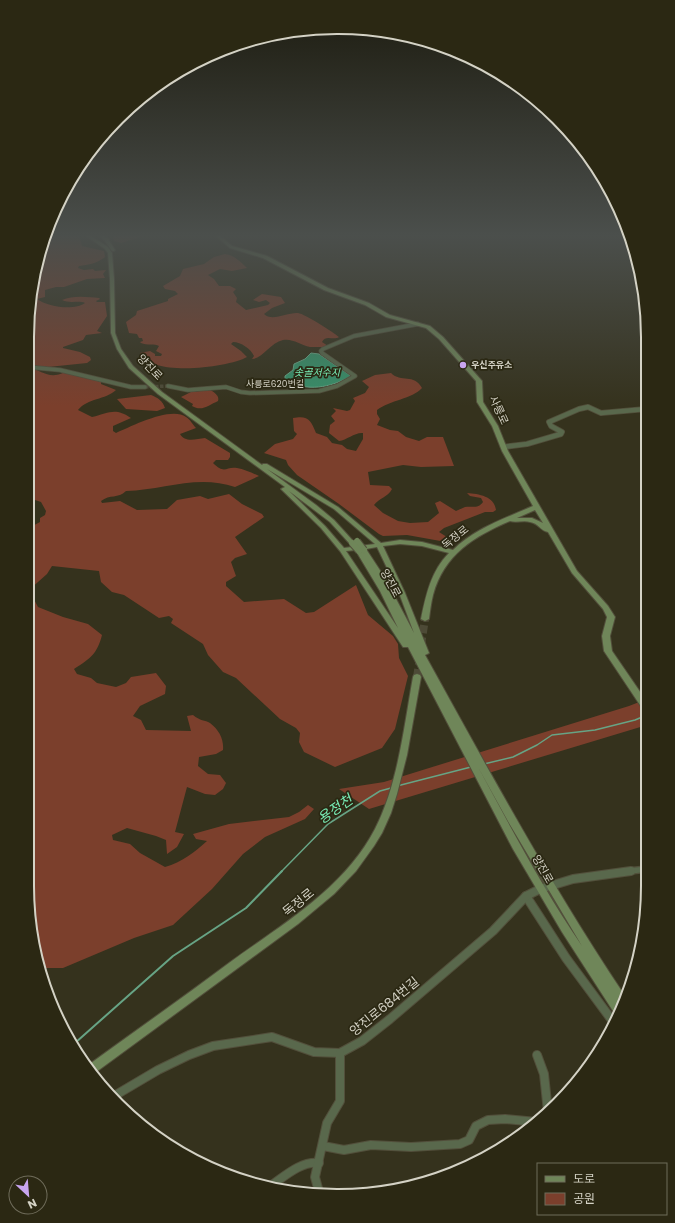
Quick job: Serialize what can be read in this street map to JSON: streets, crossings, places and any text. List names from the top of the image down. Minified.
{"streets":{"main road":["양진로","사릉로","독정로"],"street":["사릉로620번길","양진로684번길"]},"crossings":[["양진로","양진로684번길"],["사릉로620번길","사릉로"],["사릉로","독정로"]],"water":["솟골저수지","용정천"],"places":["우신주유소"],"legend":["도로","공원"],"north":"bottom right"}
